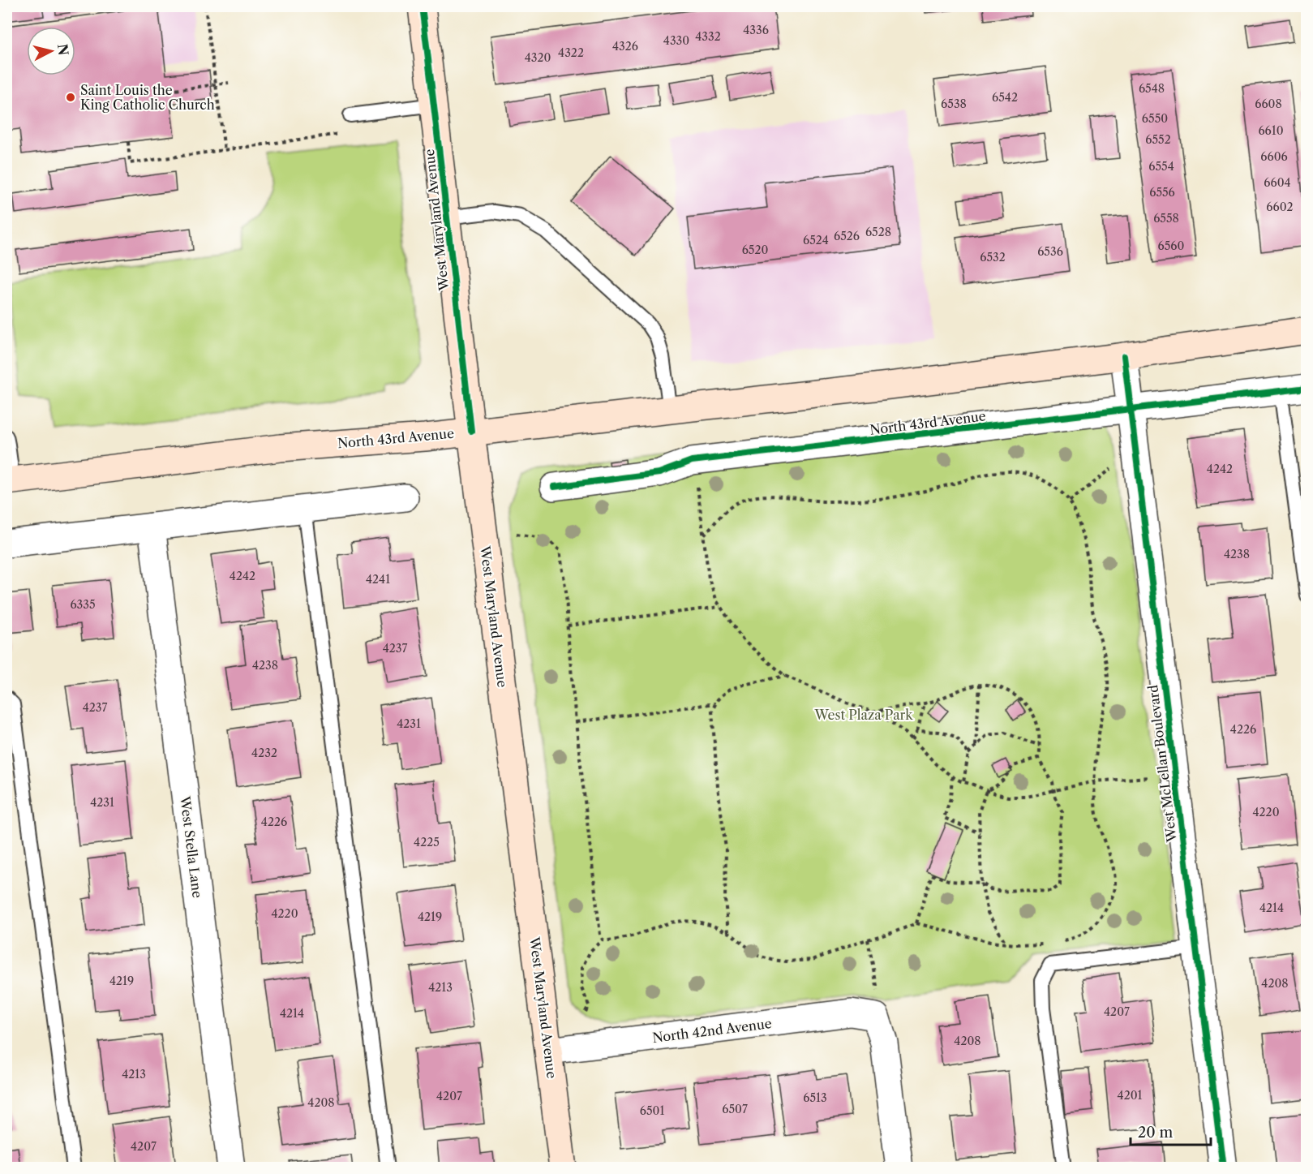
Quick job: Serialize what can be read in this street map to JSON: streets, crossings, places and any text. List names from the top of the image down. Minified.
{"streets":{"main road":["West Maryland Avenue","North 43rd Avenue"],"street":["West McLellan Boulevard","West Stella Lane","North 42nd Avenue"]},"crossings":[["West Maryland Avenue","North 43rd Avenue"],["West Maryland Avenue","North 42nd Avenue"],["North 43rd Avenue","West McLellan Boulevard"]],"parks":["West Plaza Park"],"places":["Saint Louis the King Catholic Church"],"house_numbers":["4336","4332","4330","4326","4322","4320","6548","6542","6538","6608","6550","6610","6552","6606","6554","6604","6556","6602","6558","6528","6526","6524","6560","6520","6536","6532","4242","4238","4242","4241","6335","4237","4238","4237","4231","4226","4232","4231","4220","4226","4225","4214","4220","4219","4219","4208","4213","4207","4214","4208","4213","4201","4207","6513","4208","6507","6501","4207"],"scale_bar":"20 m","north":"right"}
